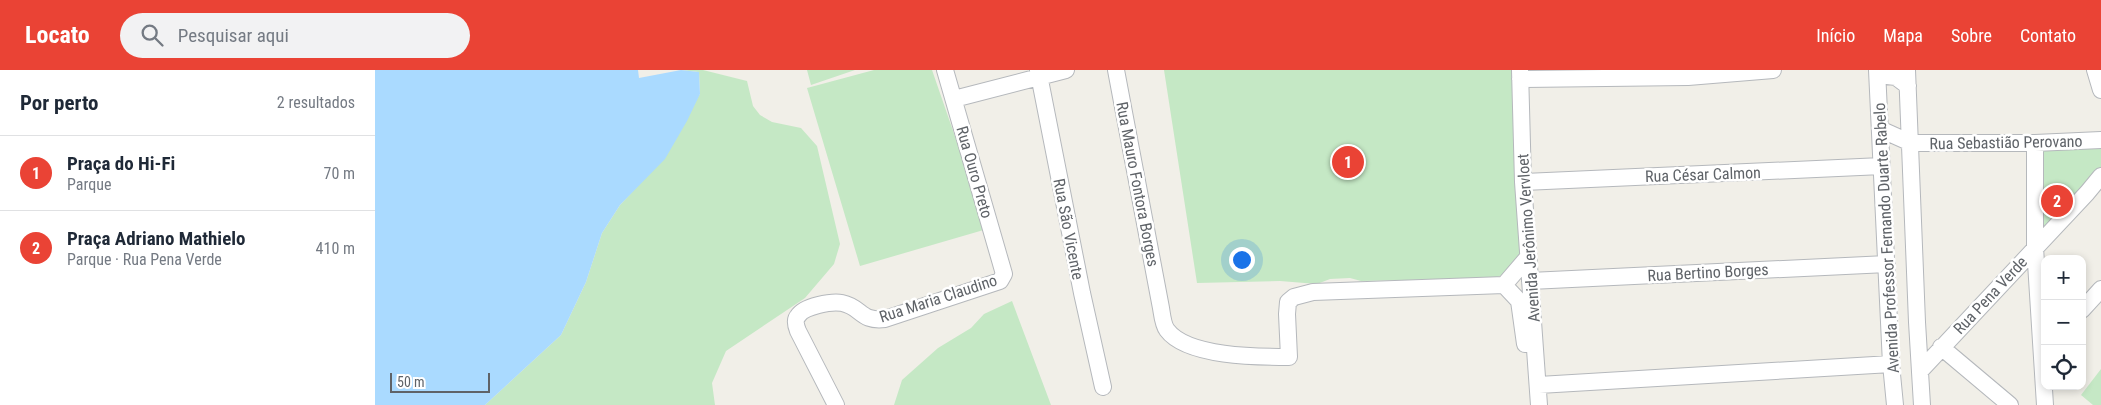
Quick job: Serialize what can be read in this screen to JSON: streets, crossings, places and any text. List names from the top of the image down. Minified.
{"streets":{"street":["Rua Sebastião Perovano","Rua Ouro Preto","Rua César Calmon","Rua Mauro Fontora Borges","Rua São Vicente","Avenida Jerônimo Vervloet","Avenida Professor Fernando Duarte Rabelo","Rua Bertino Borges","Rua Pena Verde","Rua Maria Claudino"]},"crossings":[["Rua Sebastião Perovano","Avenida Professor Fernando Duarte Rabelo"],["Rua Ouro Preto","Rua Maria Claudino"],["Rua César Calmon","Avenida Jerônimo Vervloet"],["Rua César Calmon","Avenida Professor Fernando Duarte Rabelo"],["Avenida Jerônimo Vervloet","Rua Bertino Borges"],["Avenida Professor Fernando Duarte Rabelo","Rua Bertino Borges"],["Avenida Professor Fernando Duarte Rabelo","Rua Pena Verde"]],"scale_bar":"50 m","page":{"header":"Locato","search":"Pesquisar aqui","nav":["Início","Mapa","Sobre","Contato"],"heading":["Por perto","2 resultados"],"list":[{"mark":"1","name":"Praça do Hi-Fi","note":"Parque","value":"70 m"},{"mark":"2","name":"Praça Adriano Mathielo","note":"Parque · Rua Pena Verde","value":"410 m"}],"pins":["1","2"],"map_buttons":["+","−"],"scale":"50 m"}}
